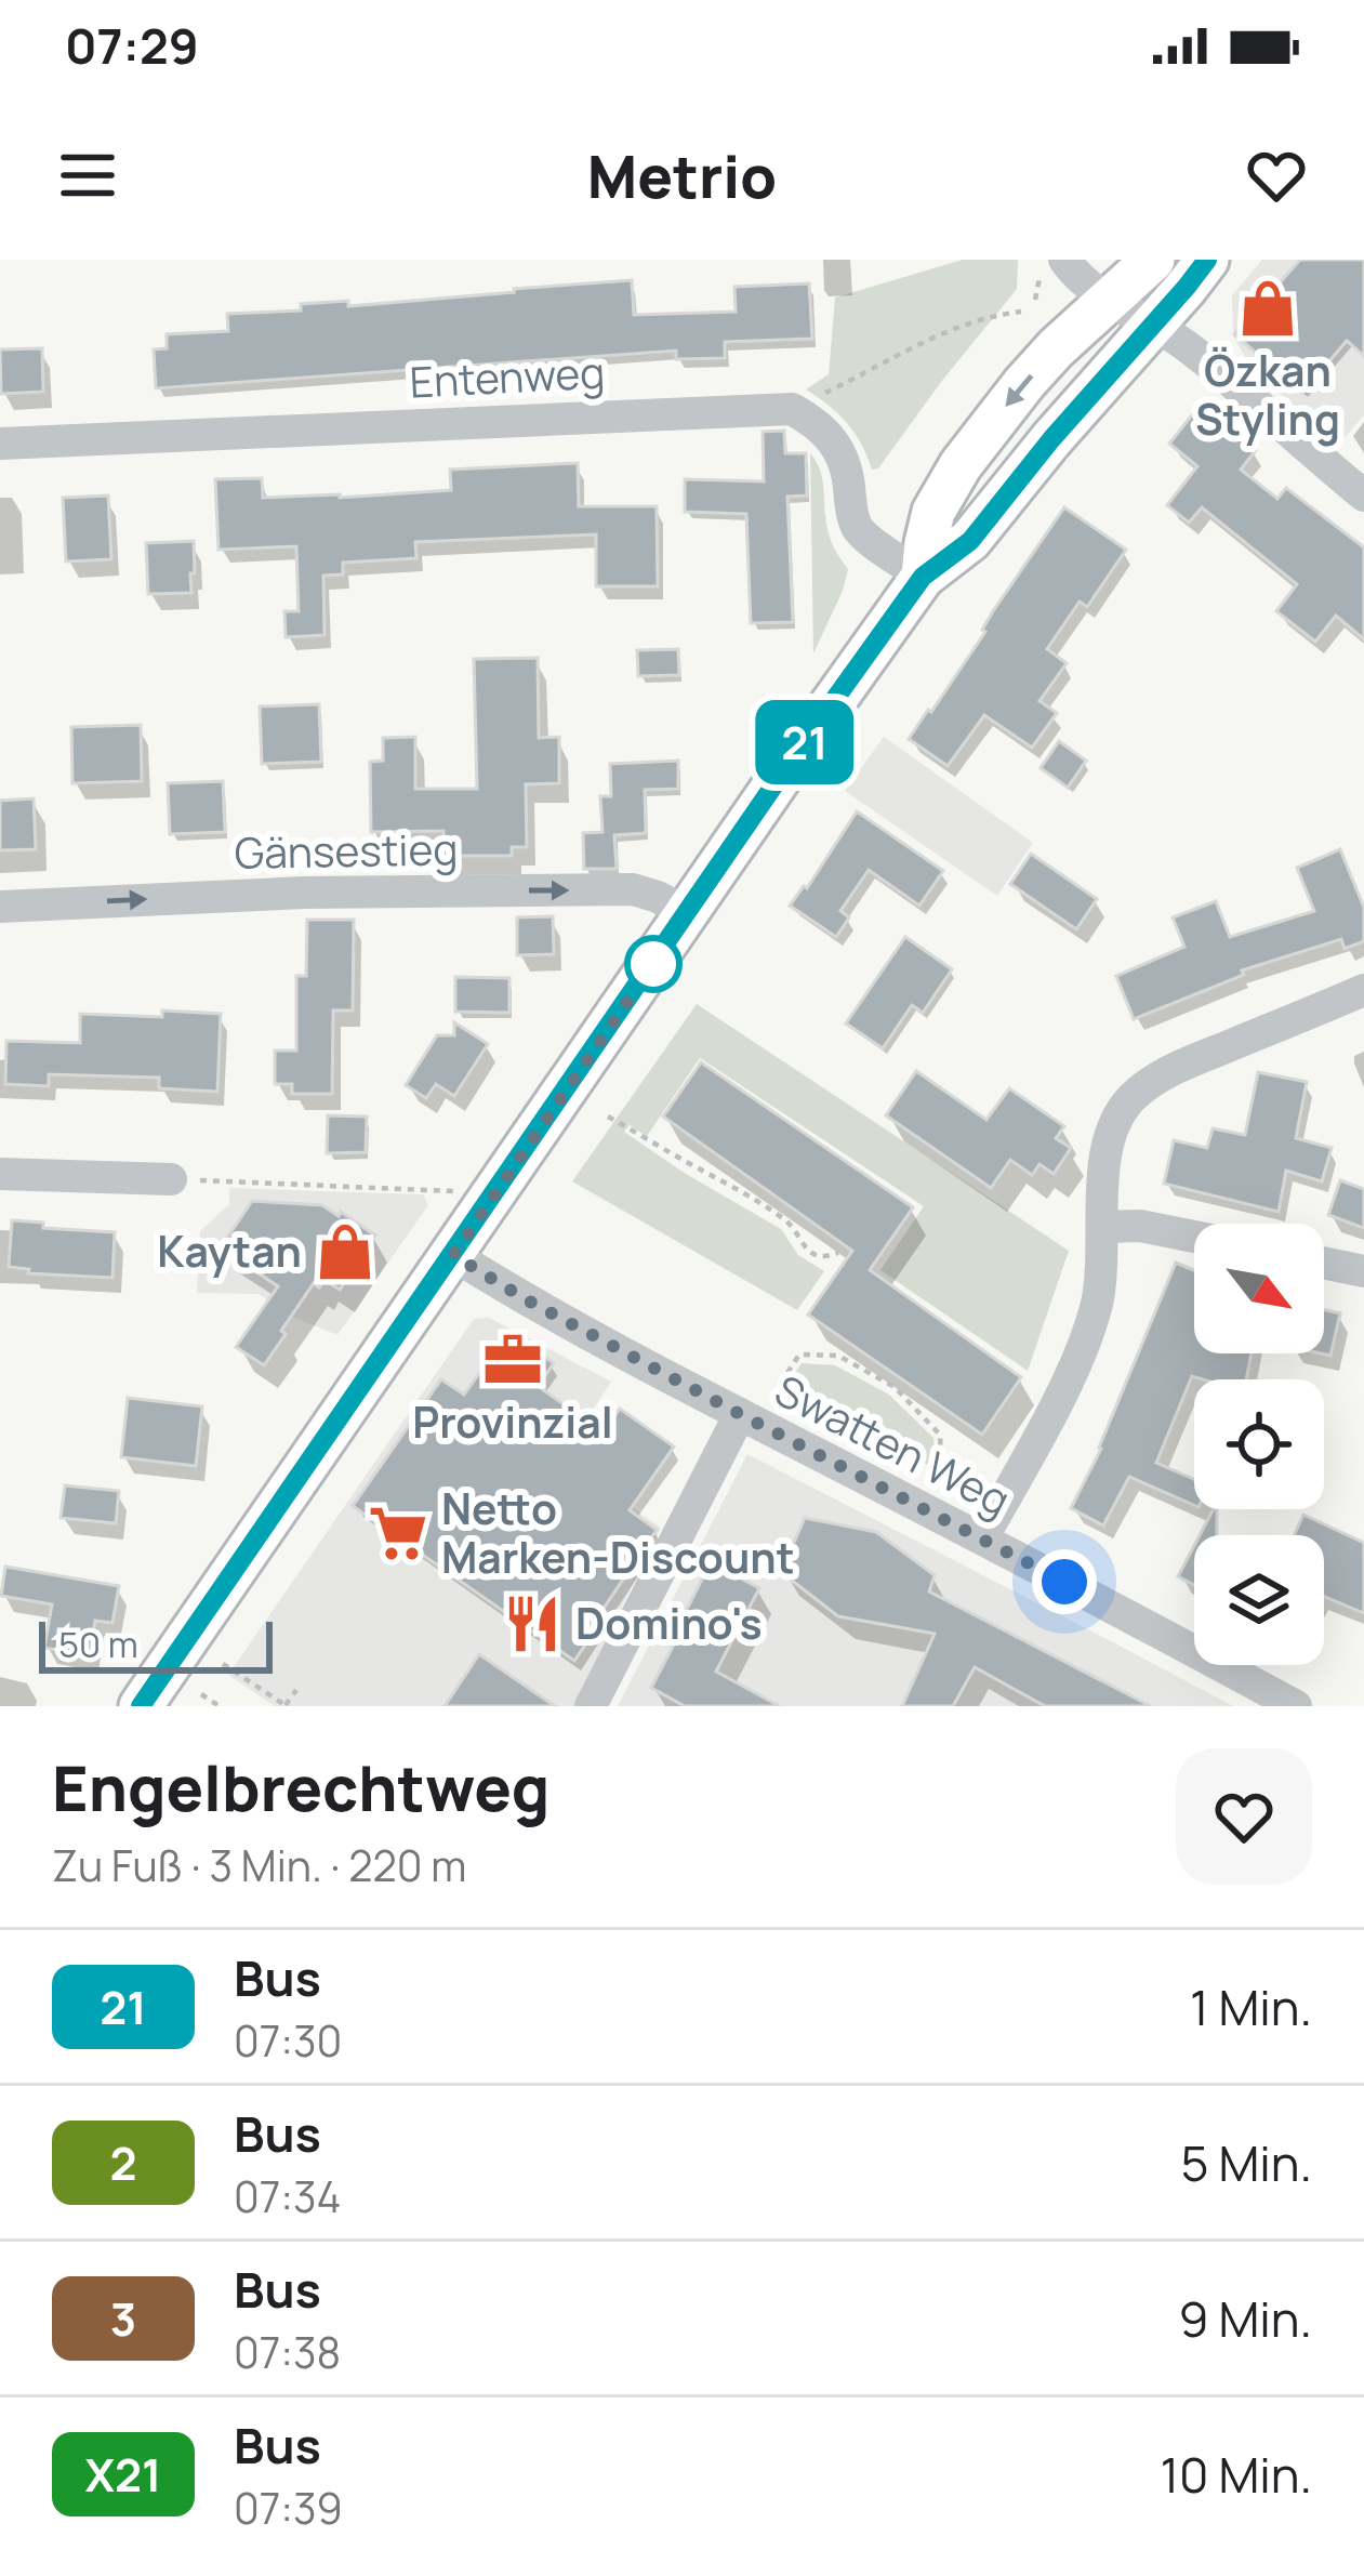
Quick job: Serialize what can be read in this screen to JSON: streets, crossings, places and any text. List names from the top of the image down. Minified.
{"streets":{"street":["Entenweg","Gänsestieg","Swatten Weg"]},"one_way":["Gänsestieg"],"places":{"shop":["Özkan Styling","Kaytan"],"office":["Provinzial"],"supermarket":["Netto Marken-Discount"],"restaurant":["Domino's"]},"lines":["bus line 21"],"scale_bar":"50 m","north":"bottom right","page":{"status":"07:29","header":"Metrio","on_map":"21","scale":"50 m","heading":["Engelbrechtweg","Zu Fuß · 3 Min. · 220 m"],"list":[{"mark":"21","name":"Bus","note":"07:30","value":"1 Min."},{"mark":"2","name":"Bus","note":"07:34","value":"5 Min."},{"mark":"3","name":"Bus","note":"07:38","value":"9 Min."},{"mark":"X21","name":"Bus","note":"07:39","value":"10 Min."}]}}
